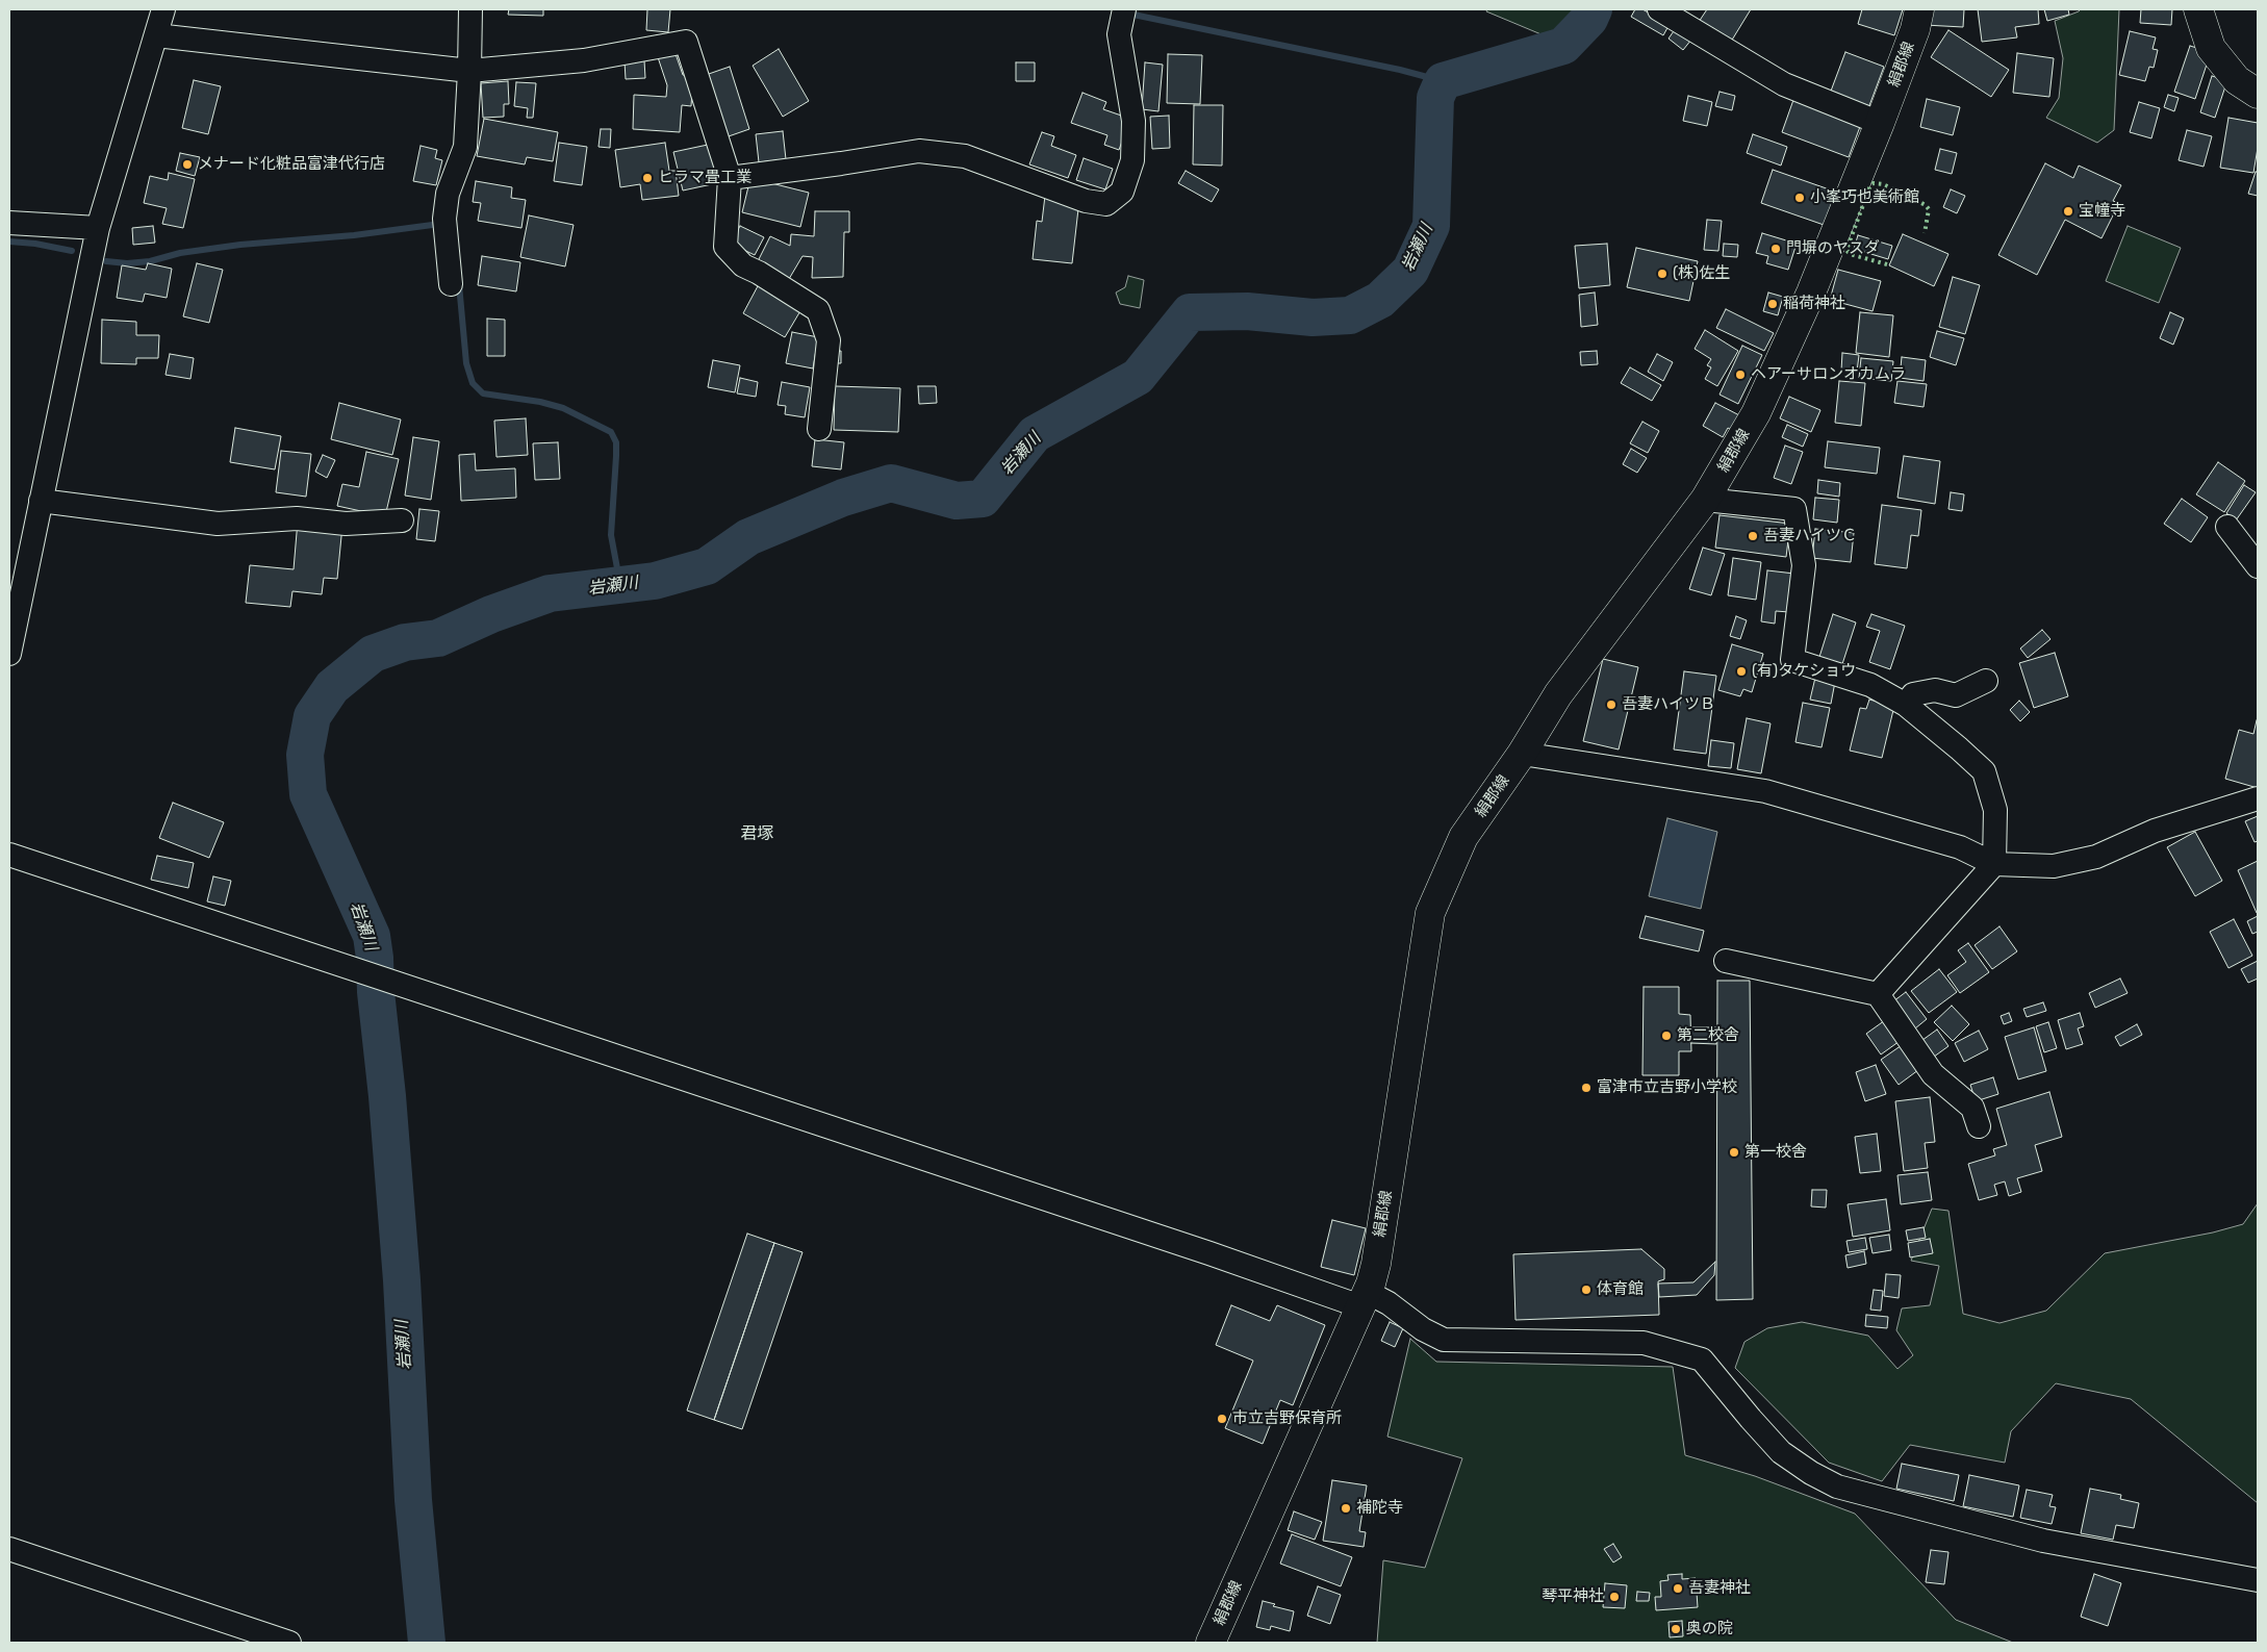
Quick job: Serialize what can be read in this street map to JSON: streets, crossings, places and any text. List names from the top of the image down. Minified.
{"streets":{"main road":["絹郡線"]},"districts":["君塚"],"water":["岩瀬川"],"places":["メナード化粧品富津代行店","ヒラマ畳工業","小峯巧也美術館","宝幢寺","門塀のヤスダ","(株)佐生","稲荷神社","ヘアーサロンオカムラ","吾妻ハイツＣ","(有)タケショウ","吾妻ハイツＢ","第二校舎","富津市立吉野小学校","第一校舎","体育館","市立吉野保育所","補陀寺","吾妻神社","琴平神社","奥の院"]}
